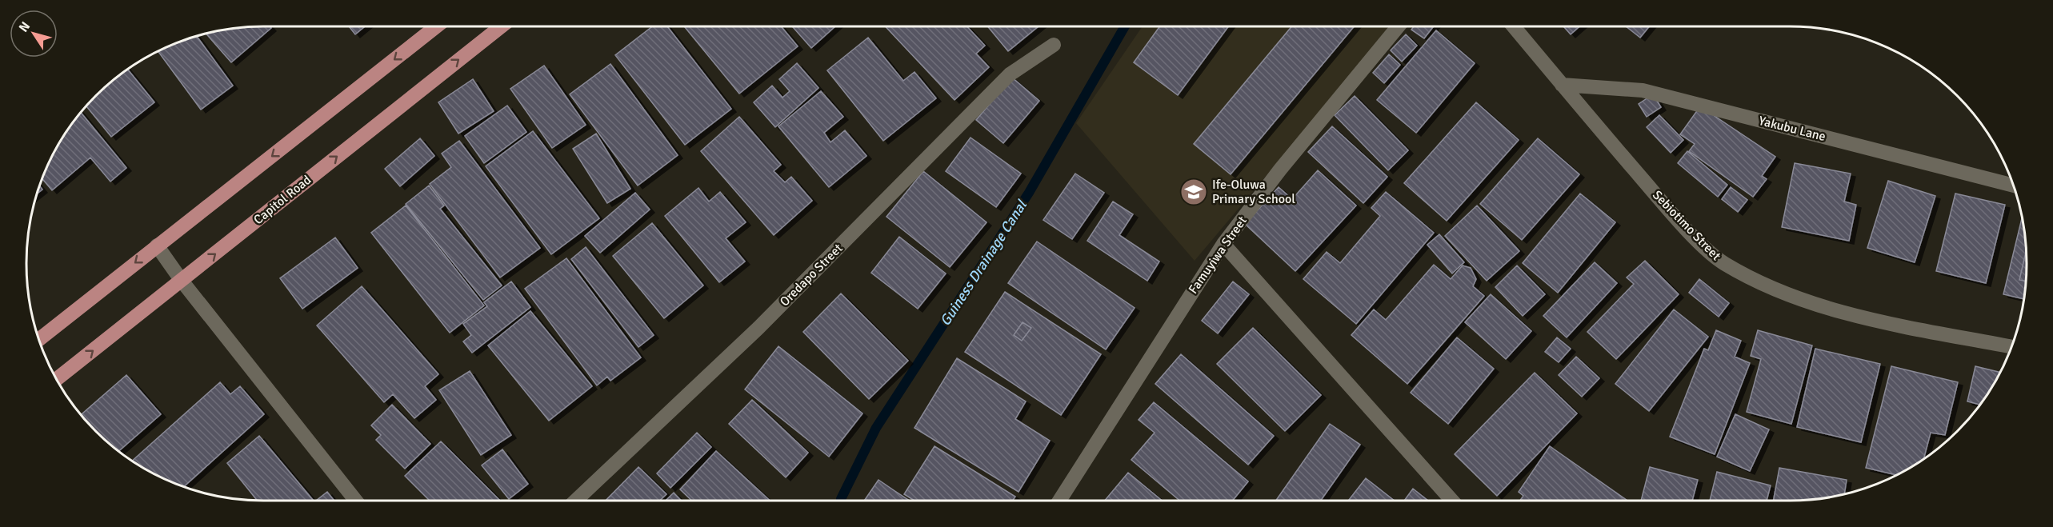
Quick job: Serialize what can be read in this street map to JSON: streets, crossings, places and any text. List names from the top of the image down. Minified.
{"streets":{"main road":["Capitol Road"],"street":["Yakubu Lane","Sebiotimo Street","Famuyiwa Street","Oredapo Street"]},"crossings":[["Yakubu Lane","Sebiotimo Street"]],"water":["Guiness Drainage Canal"],"places":{"school or university":["Ife-Oluwa Primary School"]},"north":"top left"}
